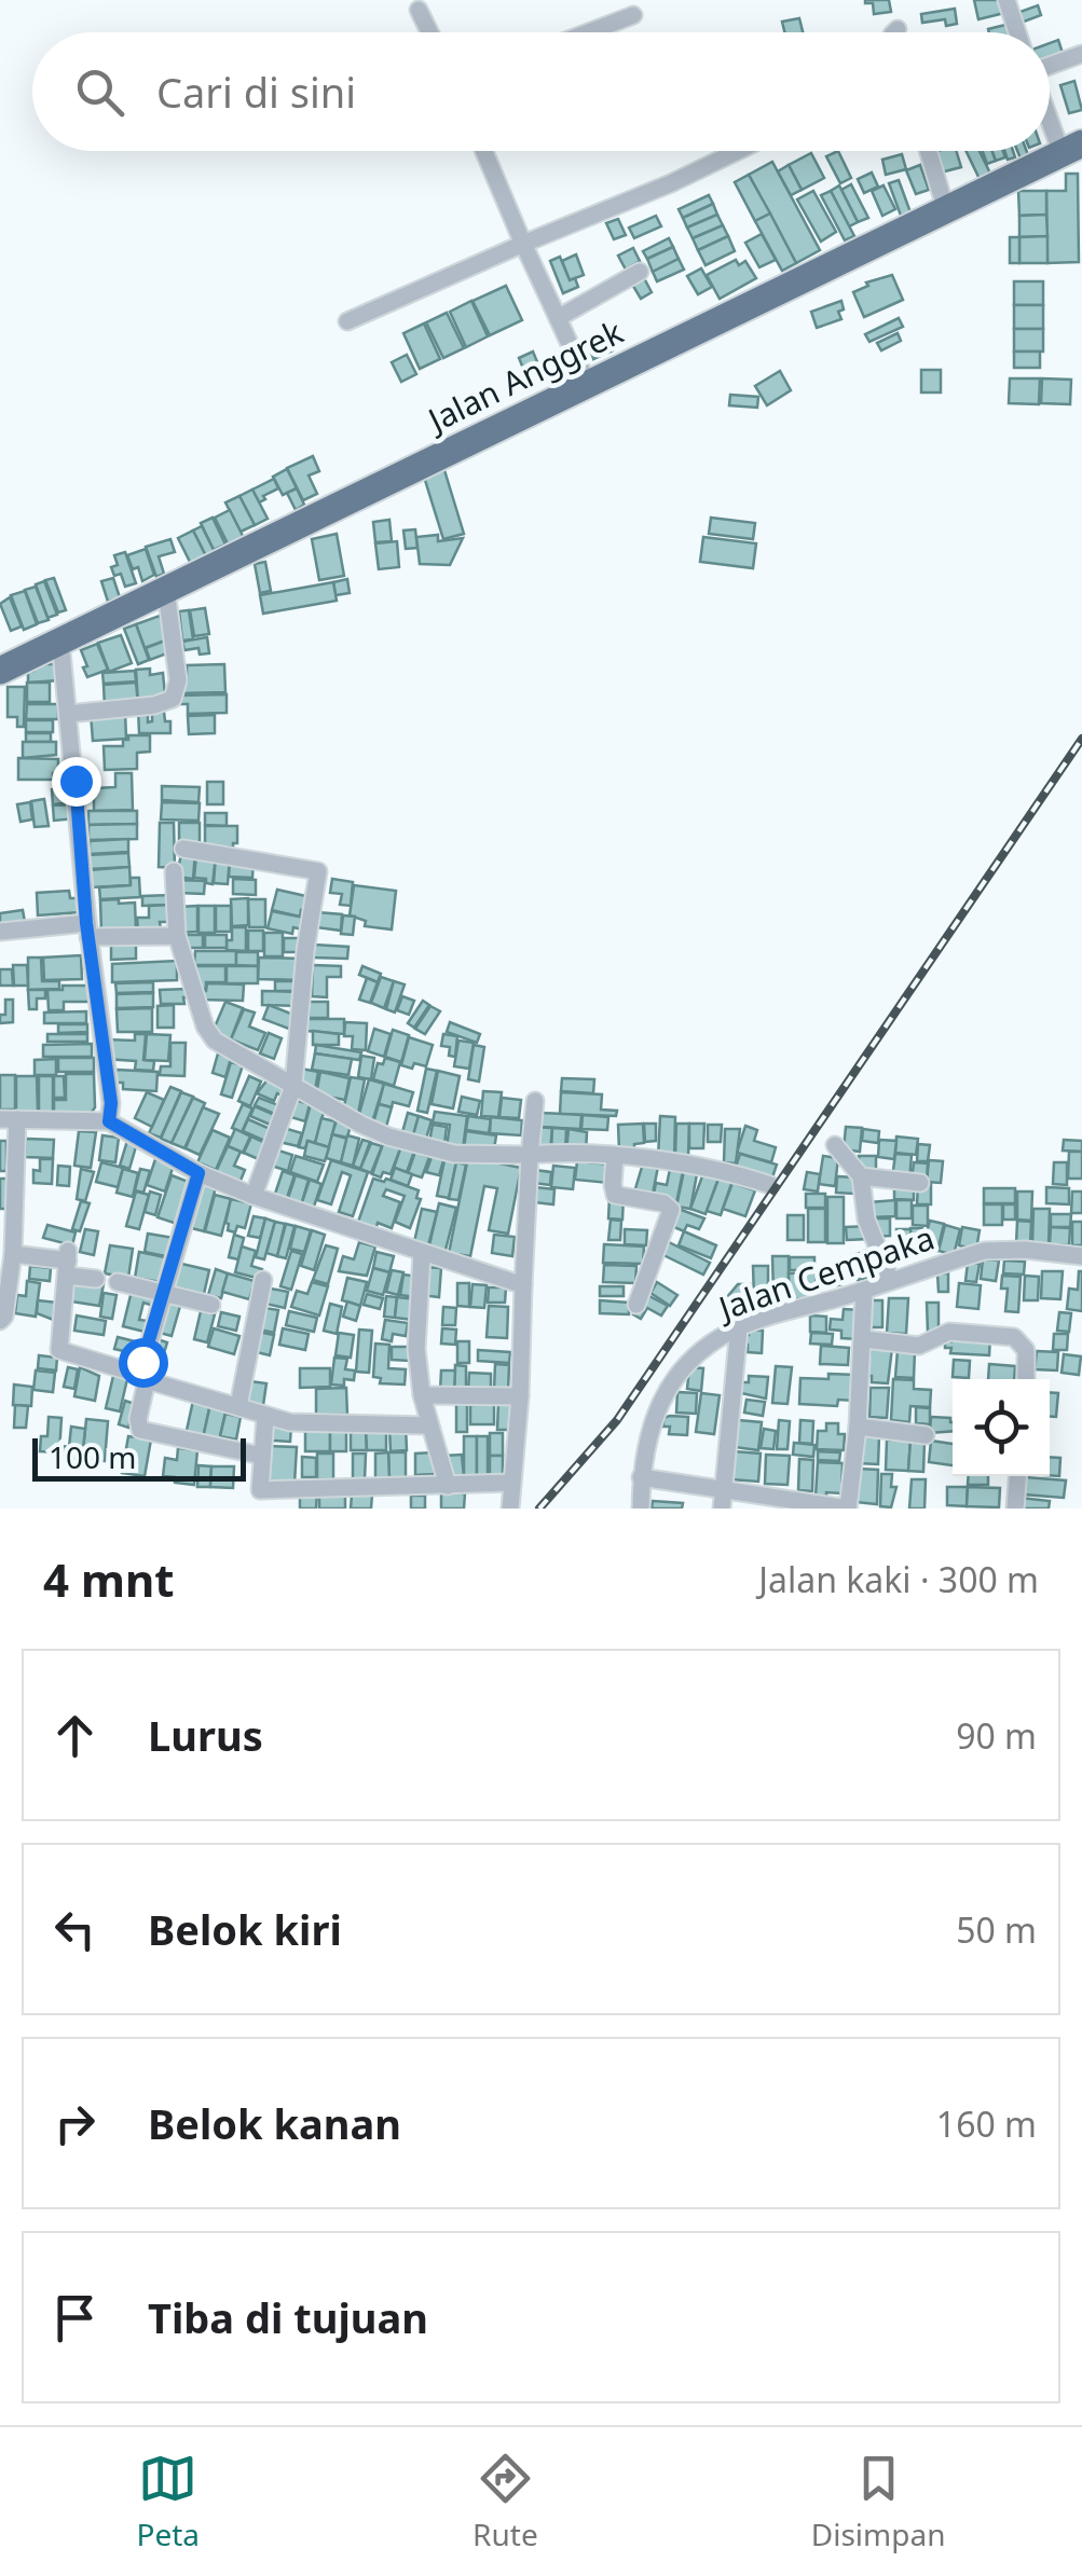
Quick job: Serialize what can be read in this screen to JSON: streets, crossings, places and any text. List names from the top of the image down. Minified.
{"streets":{"highway":["Jalan Anggrek"],"street":["Jalan Cempaka"]},"scale_bar":"100 m","page":{"search":"Cari di sini","scale":"100 m","heading":["4 mnt","Jalan kaki · 300 m"],"list":[["Lurus","90 m"],["Belok kiri","50 m"],["Belok kanan","160 m"],"Tiba di tujuan"],"nav":["Peta","Rute","Disimpan"]}}
